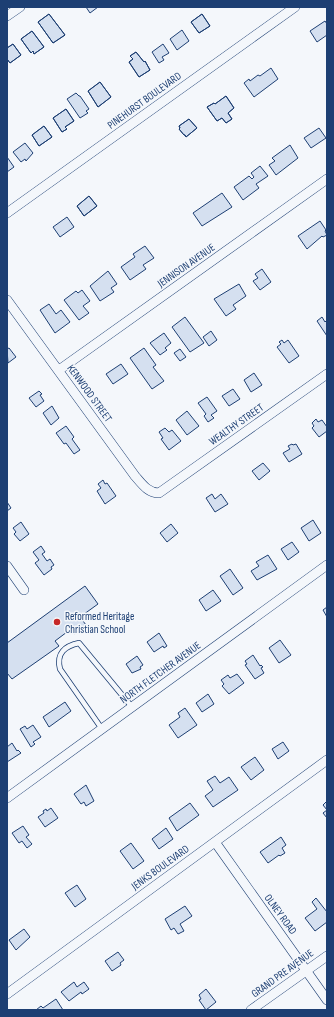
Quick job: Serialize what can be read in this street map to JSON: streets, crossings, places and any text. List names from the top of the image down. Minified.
{"streets":{"street":["PINEHURST BOULEVARD","JENNISON AVENUE","KENWOOD STREET","WEALTHY STREET","NORTH FLETCHER AVENUE","JENKS BOULEVARD","OLNEY ROAD","GRAND PRE AVENUE"]},"crossings":[["JENNISON AVENUE","KENWOOD STREET"],["KENWOOD STREET","WEALTHY STREET"],["JENKS BOULEVARD","OLNEY ROAD"],["OLNEY ROAD","GRAND PRE AVENUE"]],"places":["Reformed Heritage Christian School"]}
